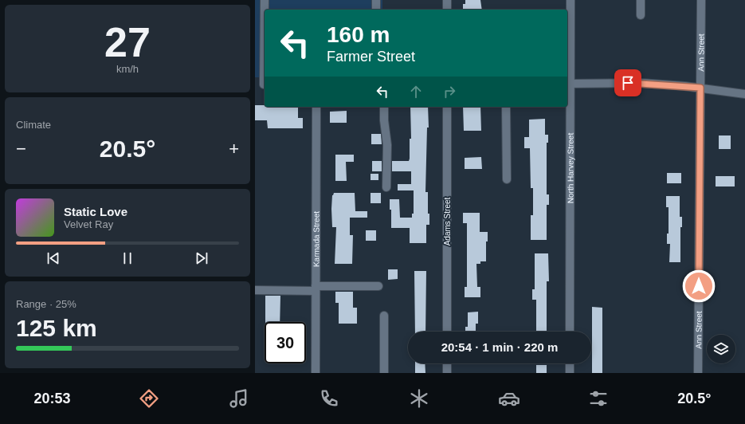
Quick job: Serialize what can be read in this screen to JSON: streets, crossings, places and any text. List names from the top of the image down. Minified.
{"streets":{"street":["Ann Street","North Harvey Street","Adams Street","Karmada Street"]},"page":{"tile":[["27","km/h"],"Climate",["Range · 25%","125 km"]],"turn":["160 m","Farmer Street"],"heat":["−","20.5°","+"],"song":["Static Love","Velvet Ray"],"limit":"30","trip":"20:54 · 1 min · 220 m","tabs":["20:53","20.5°"]}}
